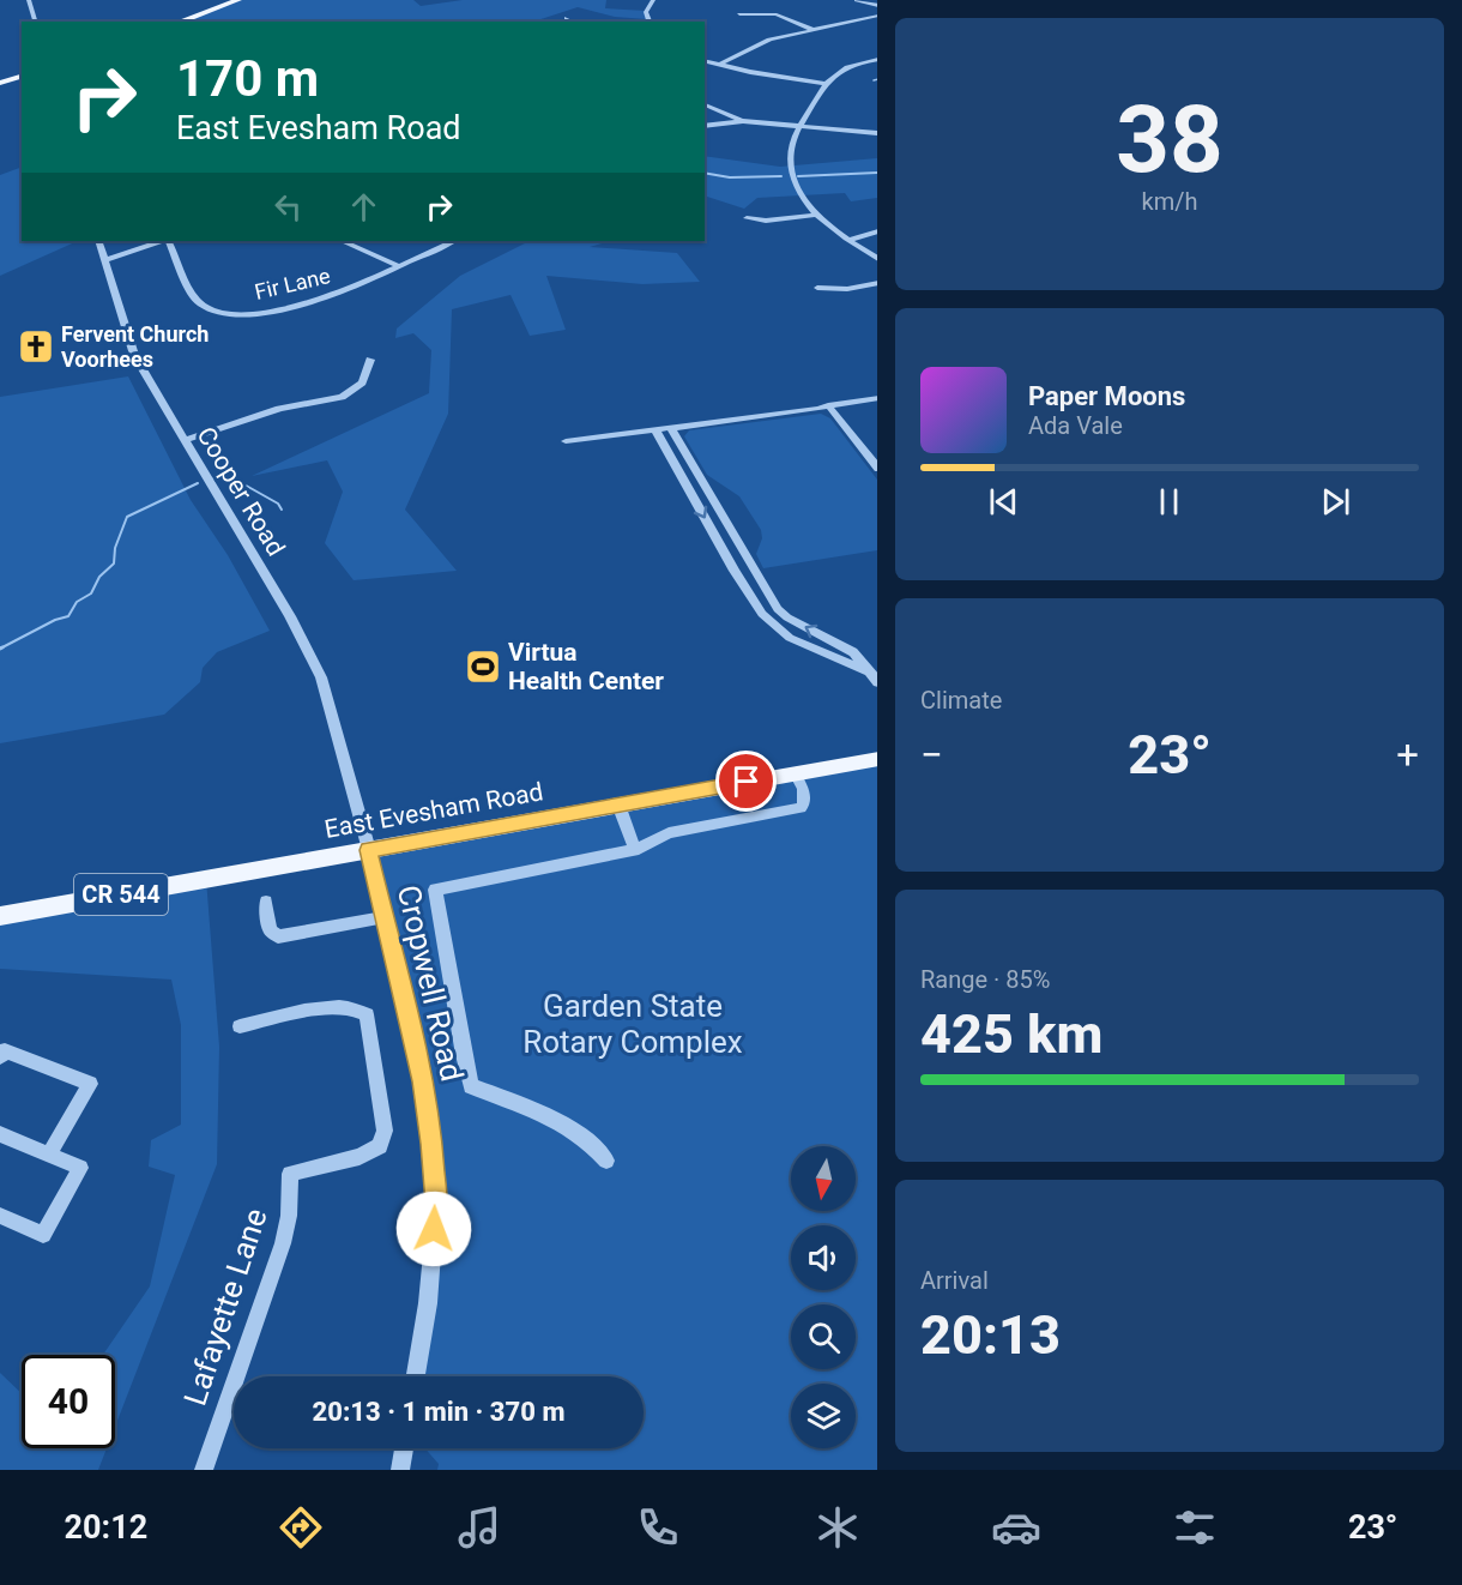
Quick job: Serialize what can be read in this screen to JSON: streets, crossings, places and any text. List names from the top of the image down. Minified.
{"streets":{"main road":["East Evesham Road","CR 544"],"street":["Fir Lane","Cooper Road","Cropwell Road","Lafayette Lane"]},"crossings":[["Cooper Road","Cropwell Road"],["East Evesham Road","Cropwell Road"]],"parks":["Garden State Rotary Complex"],"places":{"church":["Fervent Church Voorhees"],"sports":["Virtua Health Center"]},"north":"bottom","page":{"tile":[["38","km/h"],"Climate",["Range · 85%","425 km"],["Arrival","20:13"]],"turn":["170 m","East Evesham Road"],"song":["Paper Moons","Ada Vale"],"heat":["−","23°","+"],"limit":"40","trip":"20:13 · 1 min · 370 m","tabs":["20:12","23°"]}}
